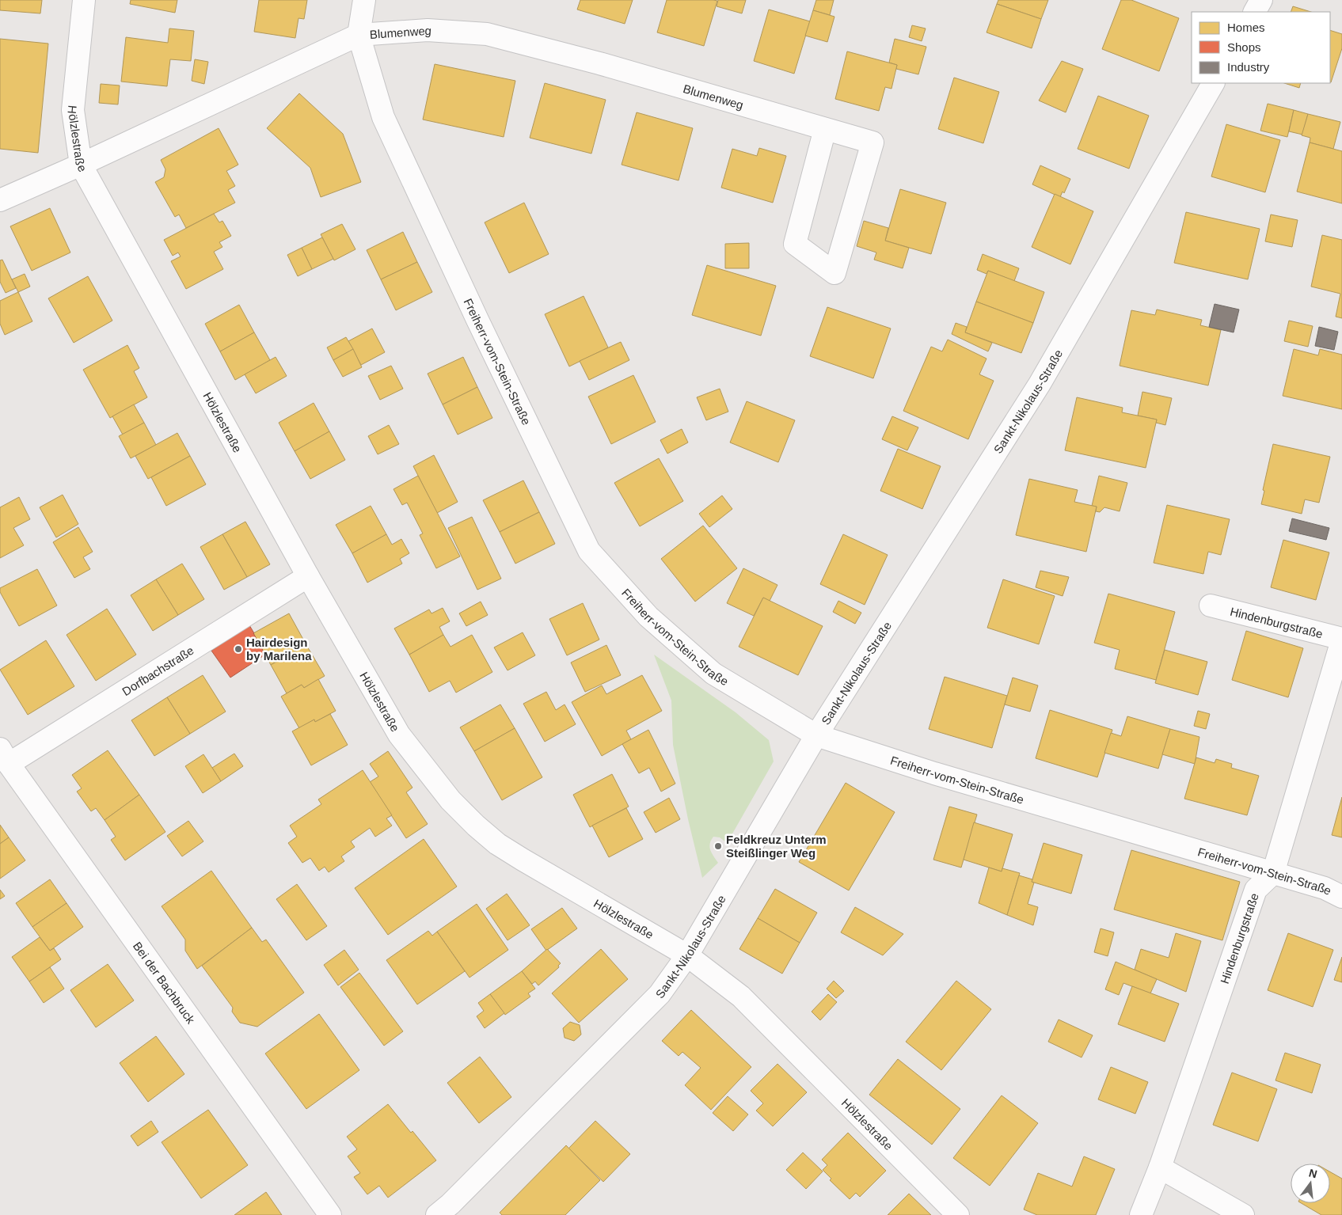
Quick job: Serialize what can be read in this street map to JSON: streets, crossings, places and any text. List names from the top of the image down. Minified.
{"streets":{"street":["Blumenweg","Hölzlestraße","Freiherr-vom-Stein-Straße","Sankt-Nikolaus-Straße","Hindenburgstraße","Dorfbachstraße","Bei der Bachbruck"]},"crossings":[["Blumenweg","Hölzlestraße"],["Blumenweg","Freiherr-vom-Stein-Straße"],["Hölzlestraße","Sankt-Nikolaus-Straße"],["Hölzlestraße","Dorfbachstraße"],["Freiherr-vom-Stein-Straße","Sankt-Nikolaus-Straße"],["Freiherr-vom-Stein-Straße","Hindenburgstraße"],["Dorfbachstraße","Bei der Bachbruck"]],"places":["Hairdesign by Marilena","Feldkreuz Unterm Steißlinger Weg"],"legend":["Homes","Shops","Industry"],"north":"top"}
